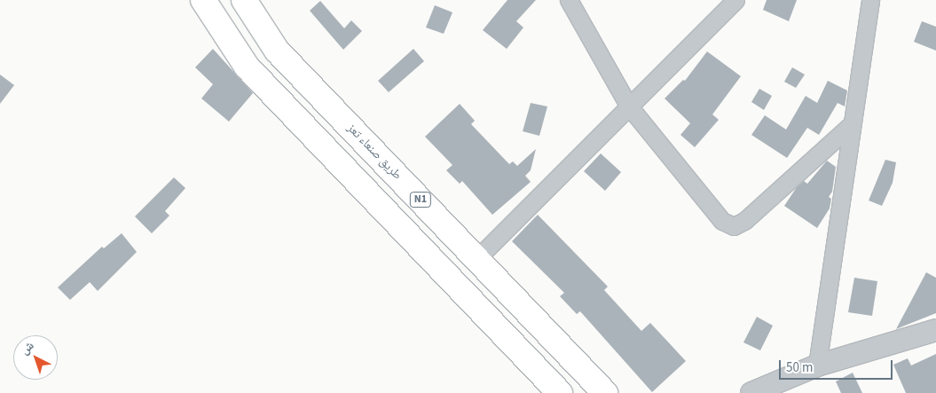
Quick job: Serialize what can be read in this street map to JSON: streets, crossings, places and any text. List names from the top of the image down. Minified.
{"streets":{"highway":["طريق صنعاء تعز","N1"]},"scale_bar":"50 m","north":"top left"}
